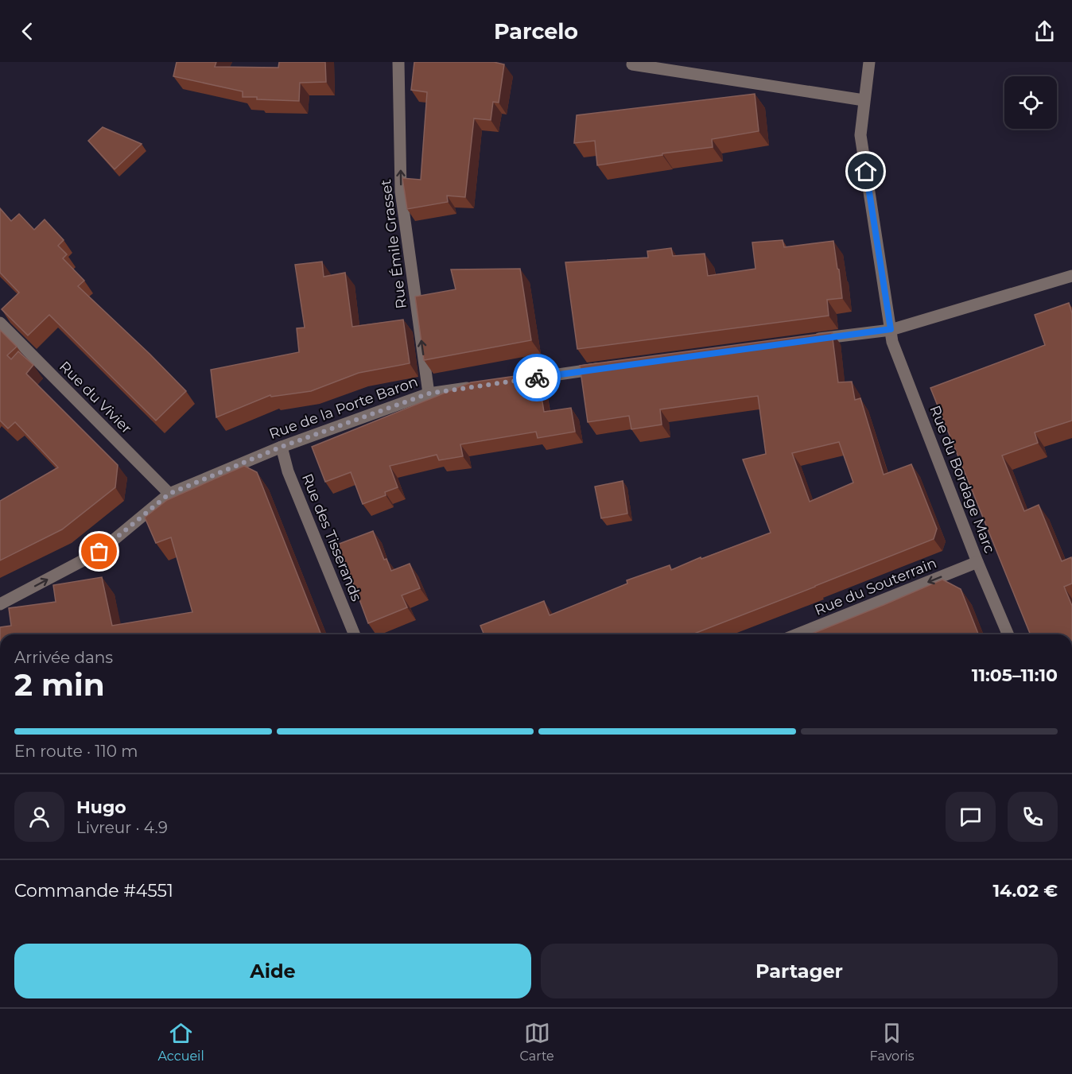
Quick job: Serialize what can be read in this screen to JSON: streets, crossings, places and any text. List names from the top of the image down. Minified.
{"streets":{"street":["Rue Émile Grasset","Rue du Vivier","Rue de la Porte Baron","Rue du Bordage Marc","Rue des Tisserands","Rue du Souterrain"]},"crossings":[["Rue Émile Grasset","Rue de la Porte Baron"],["Rue du Vivier","Rue de la Porte Baron"],["Rue de la Porte Baron","Rue des Tisserands"],["Rue du Bordage Marc","Rue du Souterrain"]],"one_way":["Rue Émile Grasset","Rue de la Porte Baron","Rue du Souterrain"],"page":{"header":"Parcelo","heading":["2 min","Arrivée dans","11:05–11:10"],"panel":["Hugo","Livreur · 4.9","Commande #4551","14.02 €"],"bar":"En route · 110 m","buttons":["Aide","Partager"],"tabs":["Accueil","Carte","Favoris"]}}
